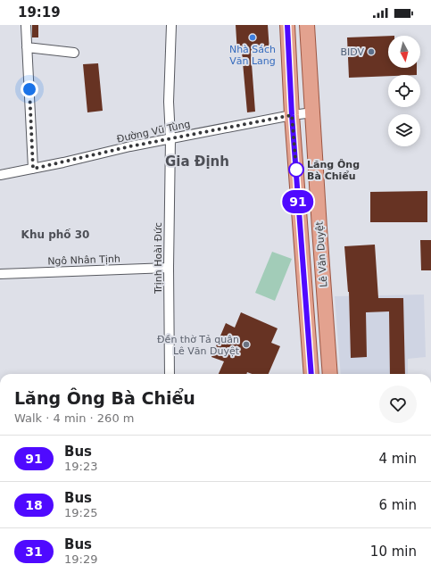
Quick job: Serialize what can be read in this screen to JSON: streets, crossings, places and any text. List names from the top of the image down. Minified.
{"streets":{"main road":["Lê Văn Duyệt"],"street":["Đường Vũ Tùng","Trịnh Hoài Đức","Ngô Nhân Tịnh"]},"crossings":[["Đường Vũ Tùng","Lê Văn Duyệt"],["Đường Vũ Tùng","Trịnh Hoài Đức"],["Trịnh Hoài Đức","Ngô Nhân Tịnh"]],"districts":["Gia Định","Khu phố 30"],"places":["Nhà Sách Văn Lang","BIDV","Lăng Ông Bà Chiểu","Đền thờ Tả quân Lê Văn Duyệt"],"lines":["bus line 91"],"north":"bottom","page":{"status":"19:19","on_map":"91","heading":["Lăng Ông Bà Chiểu","Walk · 4 min · 260 m"],"list":[{"mark":"91","name":"Bus","note":"19:23","value":"4 min"},{"mark":"18","name":"Bus","note":"19:25","value":"6 min"},{"mark":"31","name":"Bus","note":"19:29","value":"10 min"}]}}
